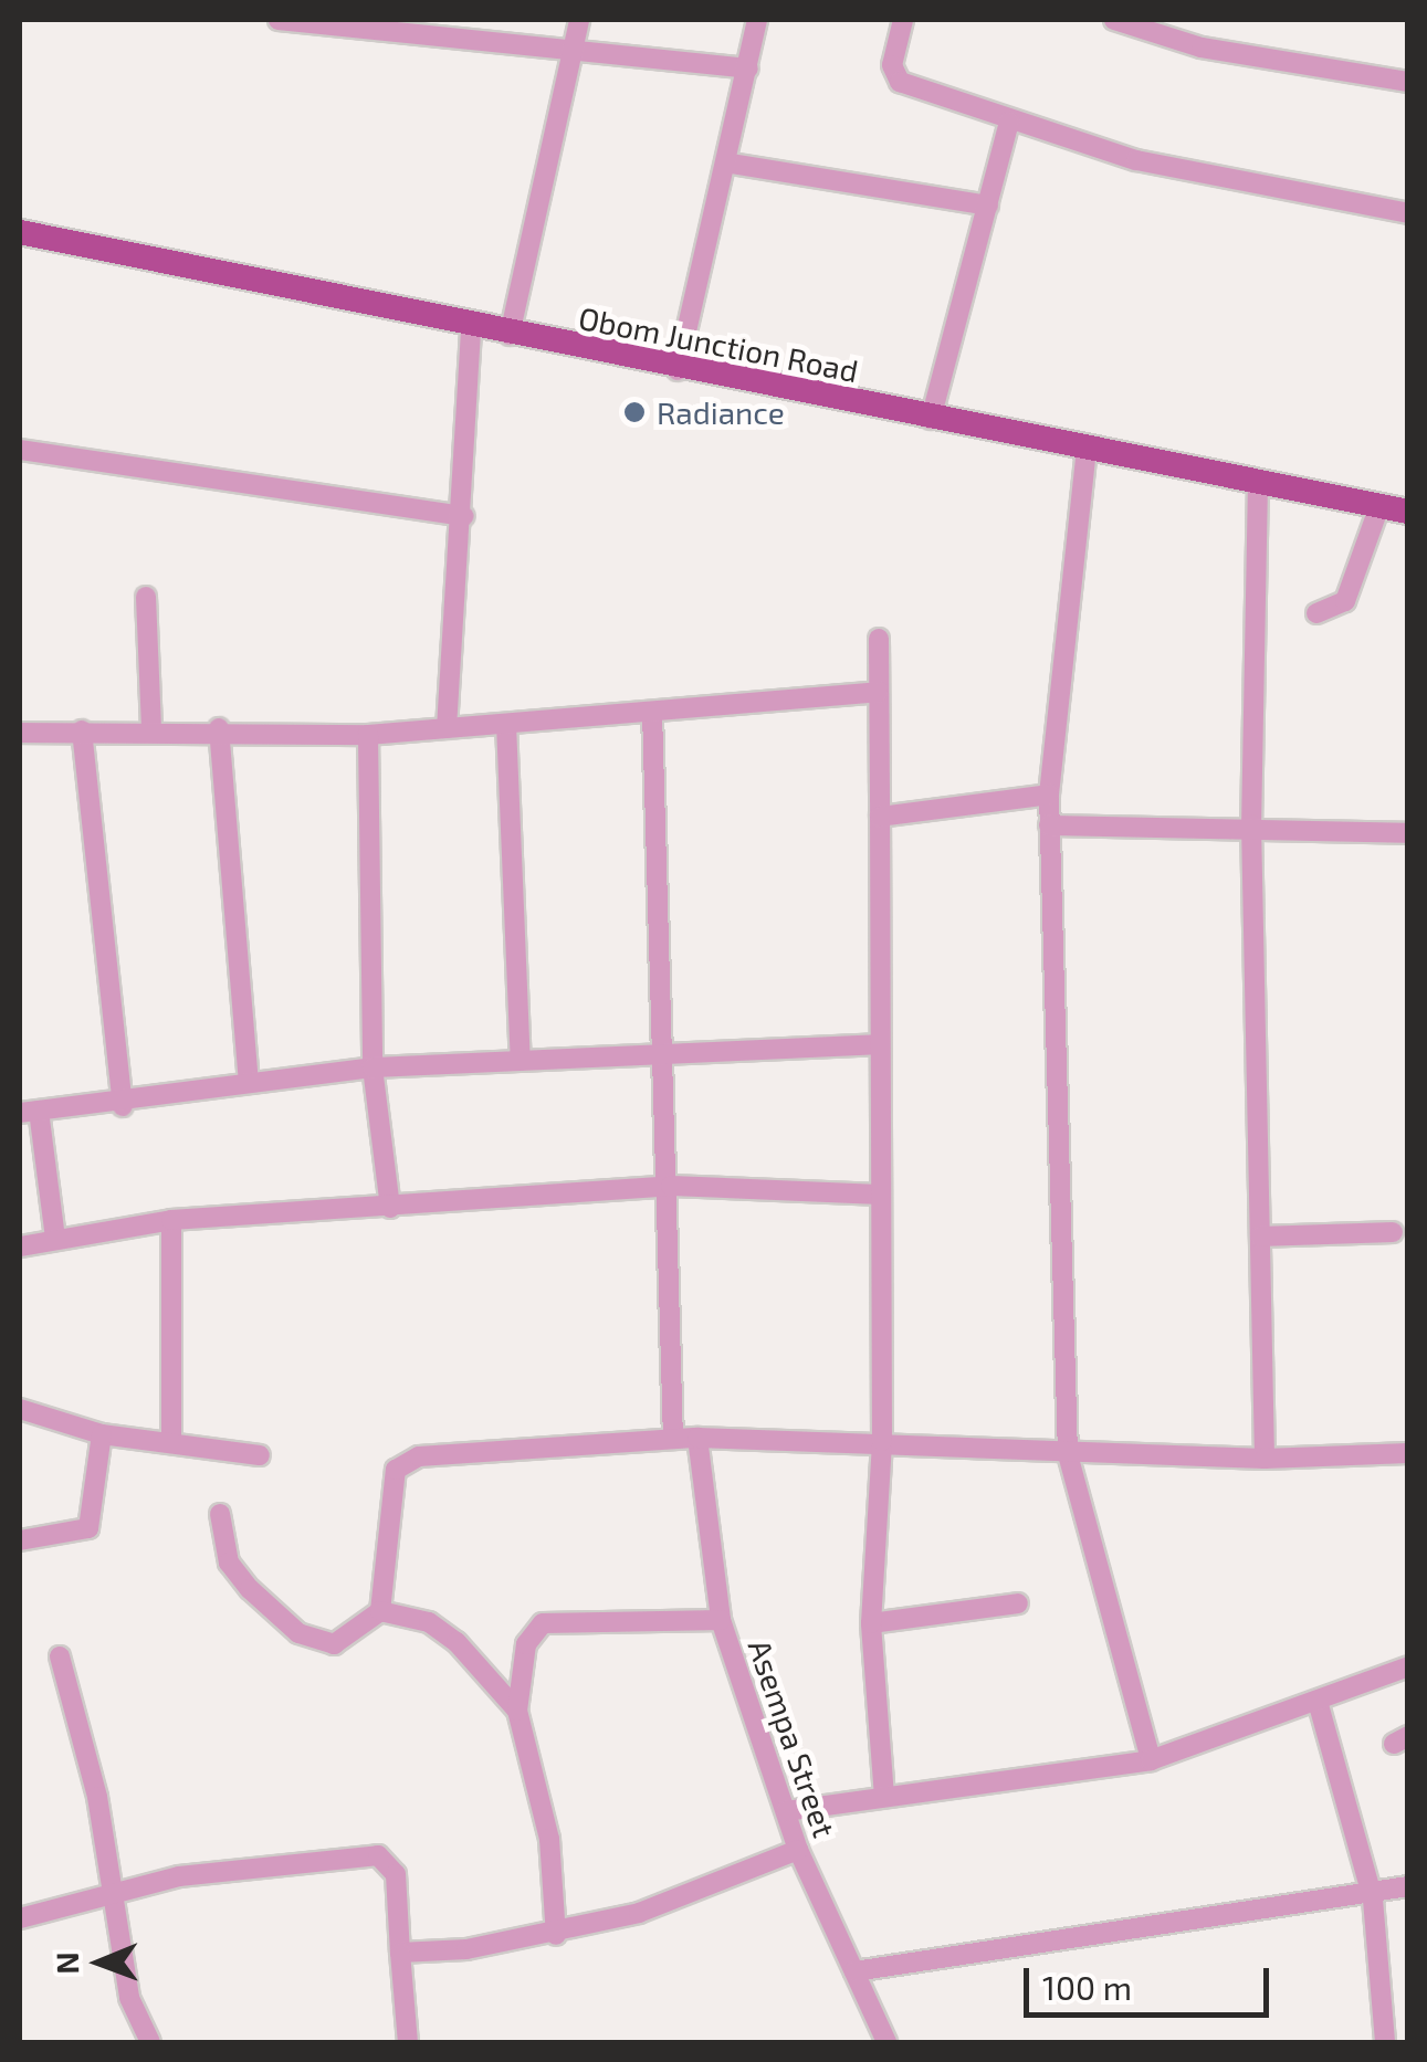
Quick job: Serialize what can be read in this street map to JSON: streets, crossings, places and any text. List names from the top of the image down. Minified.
{"streets":{"main road":["Obom Junction Road"],"street":["Asempa Street"]},"places":["Radiance"],"scale_bar":"100 m","north":"left"}
